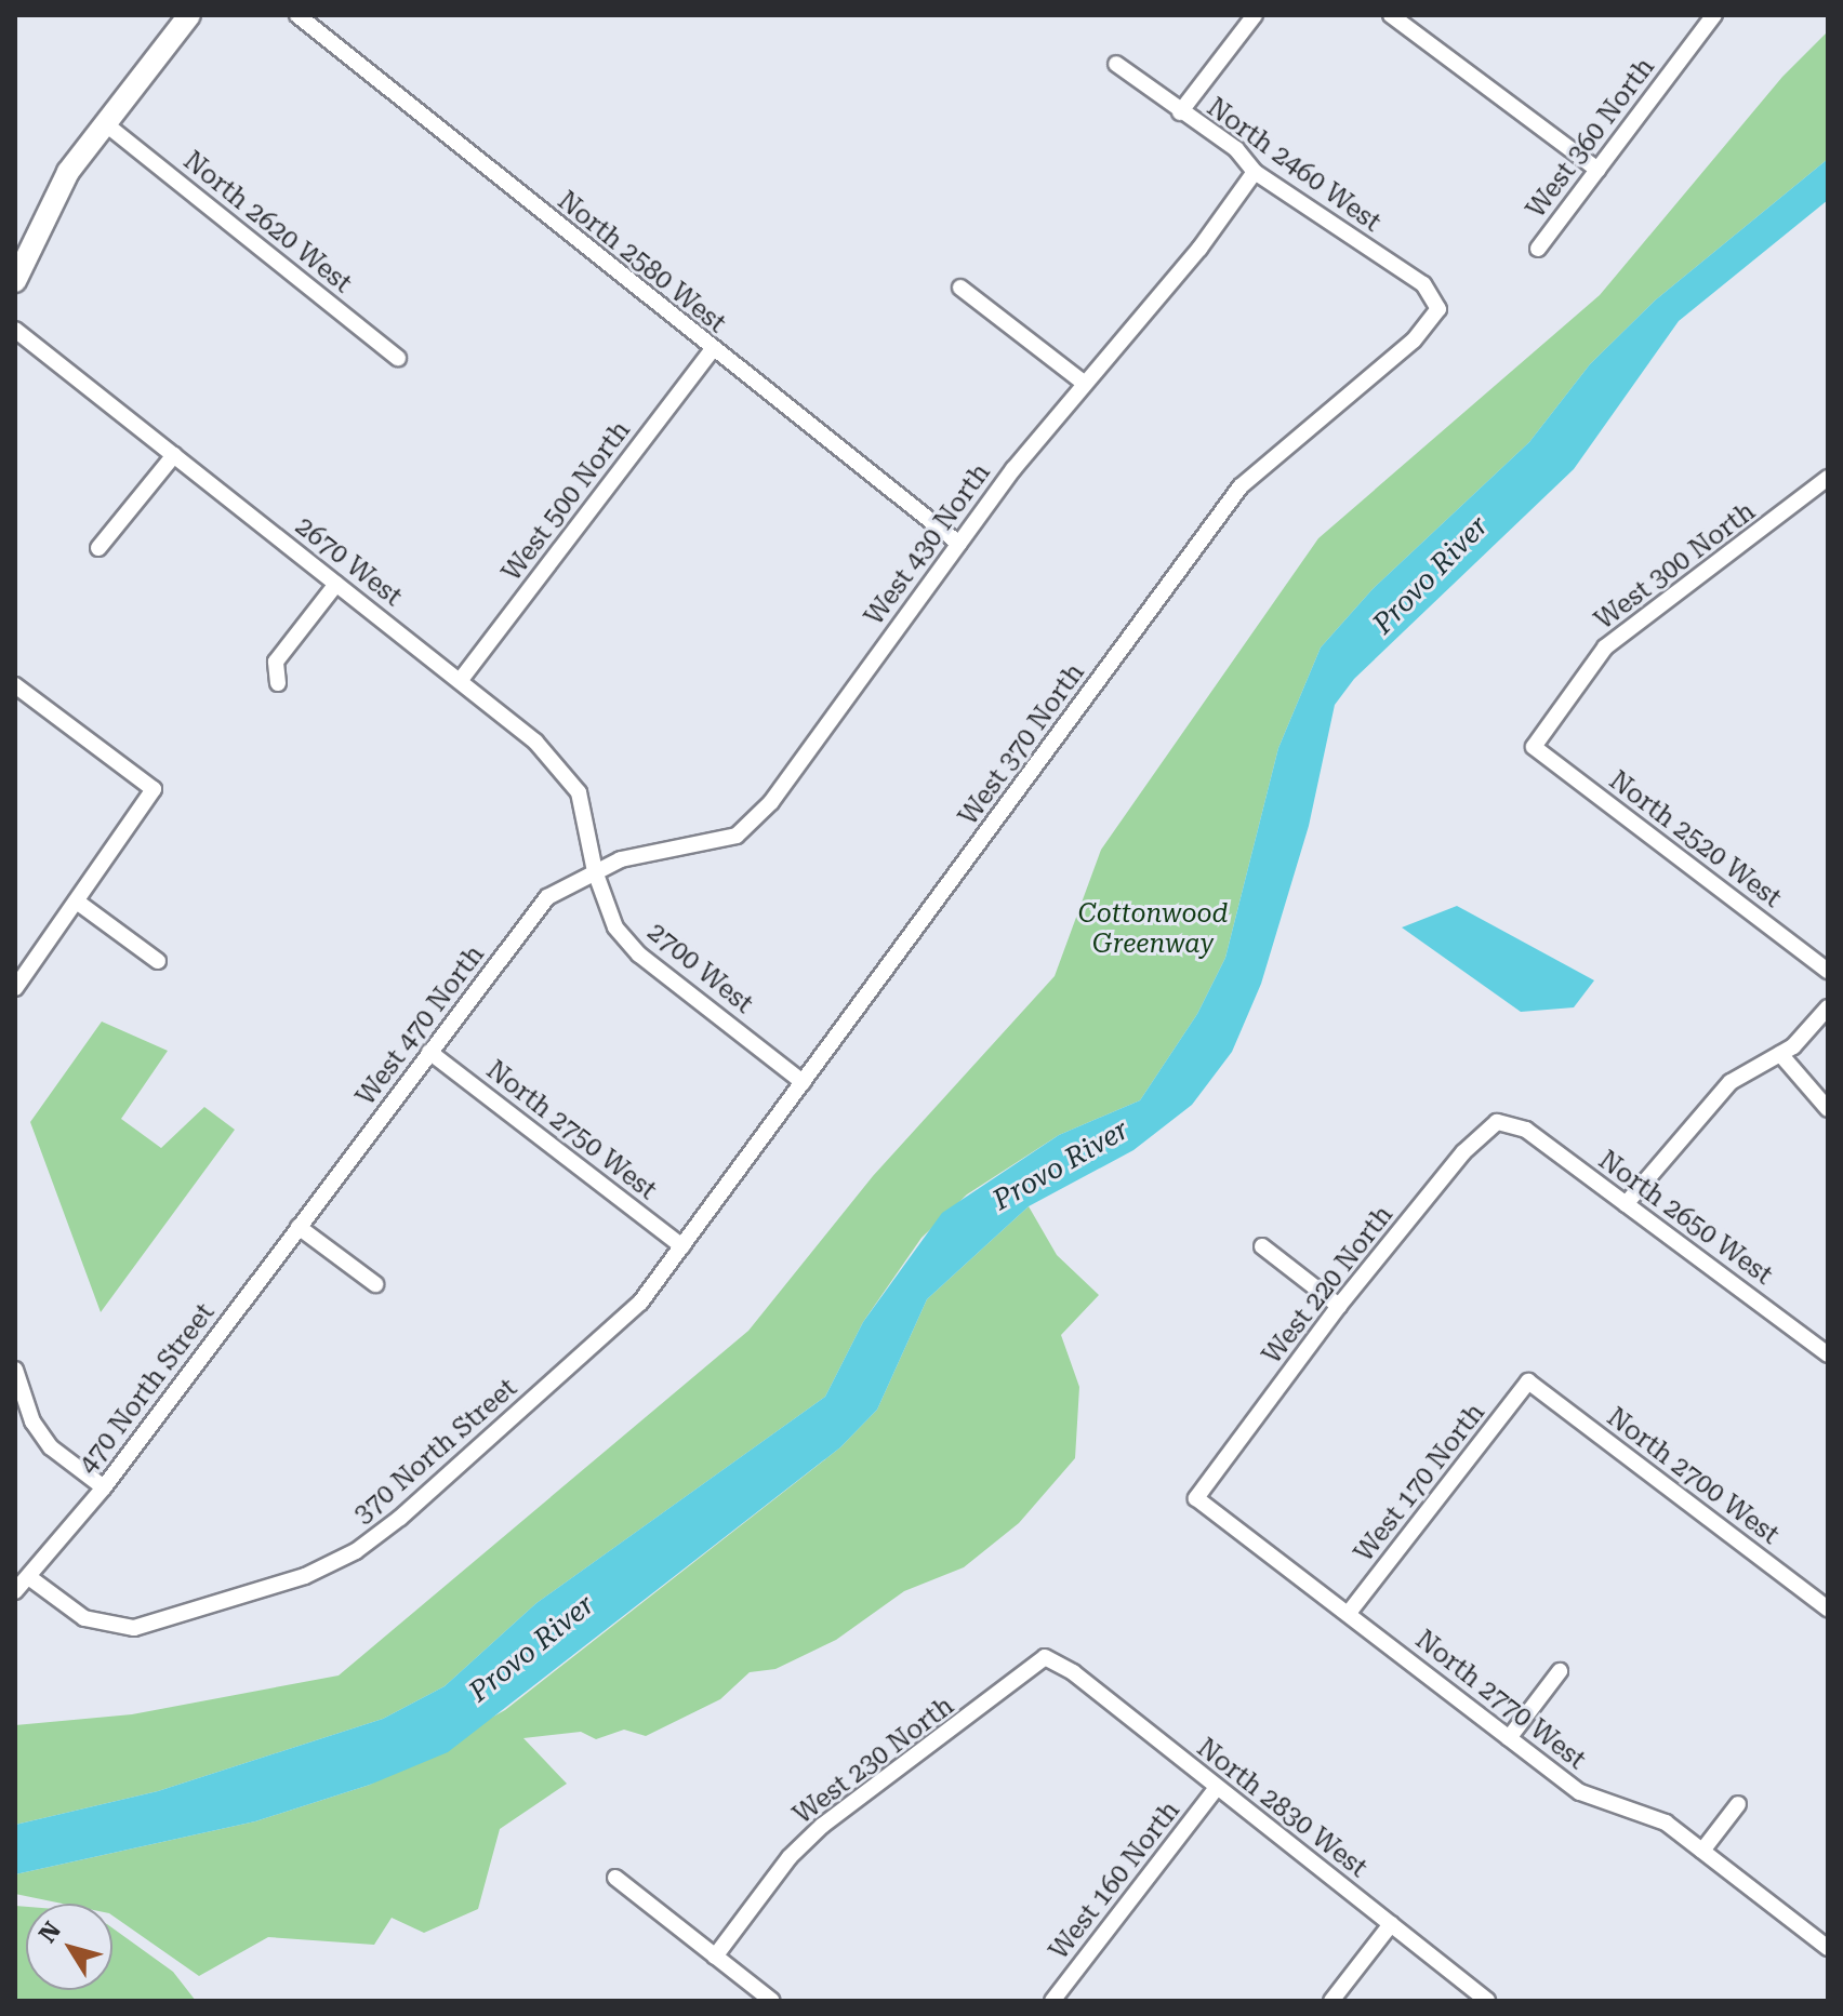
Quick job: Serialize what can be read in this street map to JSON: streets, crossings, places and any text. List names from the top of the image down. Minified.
{"streets":{"street":["West 360 North","North 2460 West","North 2620 West","North 2580 West","West 500 North","West 430 North","2670 West","West 300 North","West 370 North","North 2520 West","2700 West","West 470 North","North 2750 West","North 2650 West","West 220 North","470 North Street","370 North Street","North 2700 West","West 170 North","North 2770 West","West 230 North","North 2830 West","West 160 North"]},"crossings":[["North 2460 West","West 430 North"],["North 2460 West","West 370 North"],["North 2580 West","West 500 North"],["North 2580 West","West 430 North"],["West 500 North","2670 West"],["West 430 North","2670 West"],["West 430 North","2700 West"],["West 430 North","West 470 North"],["2670 West","2700 West"],["2670 West","West 470 North"],["West 300 North","North 2520 West"],["West 370 North","2700 West"],["West 370 North","North 2750 West"],["West 370 North","370 North Street"],["2700 West","West 470 North"],["West 470 North","North 2750 West"],["West 470 North","470 North Street"],["North 2750 West","370 North Street"],["North 2650 West","West 220 North"],["West 220 North","North 2770 West"],["470 North Street","370 North Street"],["North 2700 West","West 170 North"],["West 170 North","North 2770 West"],["West 230 North","North 2830 West"],["North 2830 West","West 160 North"]],"water":["Provo River"],"parks":["Cottonwood Greenway"],"north":"top left"}
